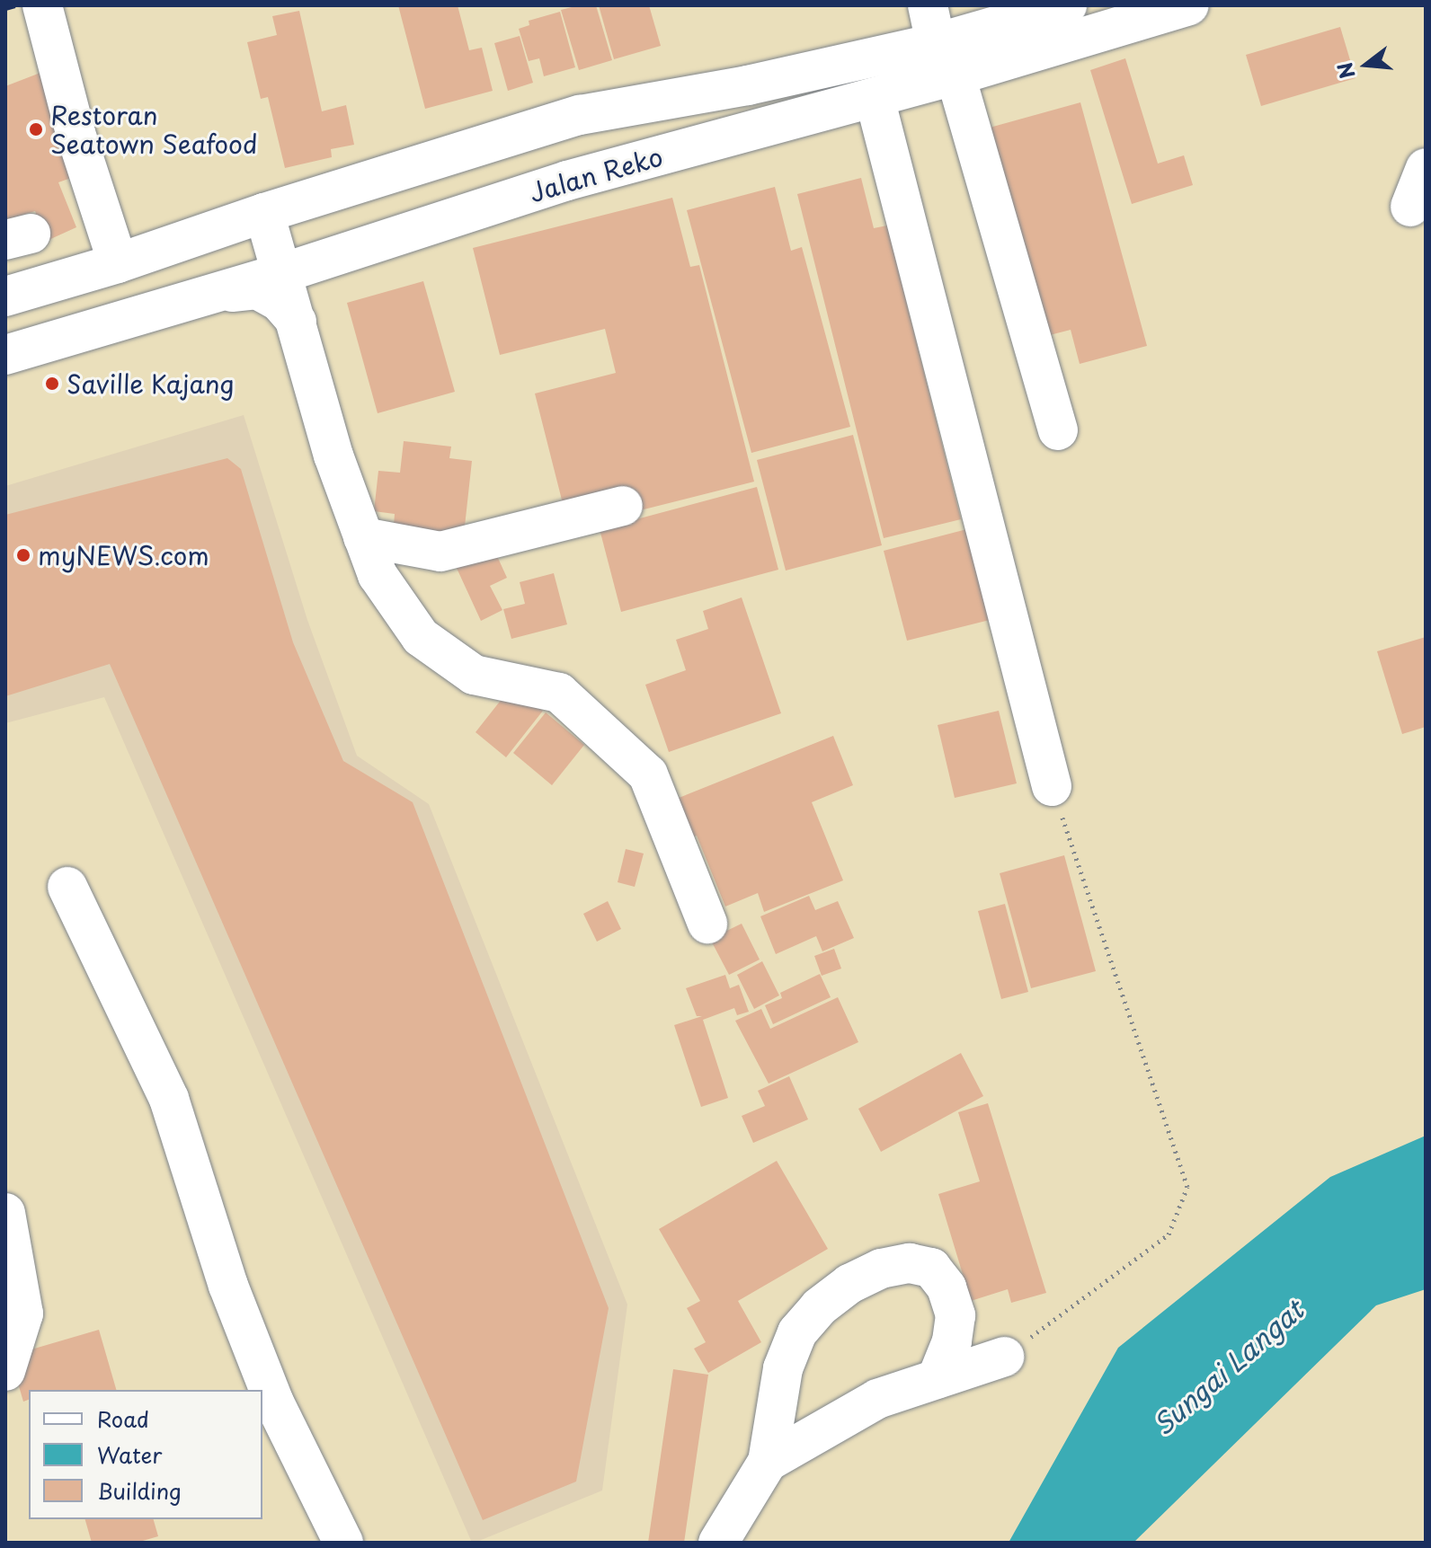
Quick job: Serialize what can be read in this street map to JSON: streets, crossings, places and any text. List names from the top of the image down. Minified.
{"streets":{"main road":["Jalan Reko"]},"water":["Sungai Langat"],"places":["Restoran Seatown Seafood","Saville Kajang","myNEWS.com"],"legend":["Road","Water","Building"],"north":"left"}
